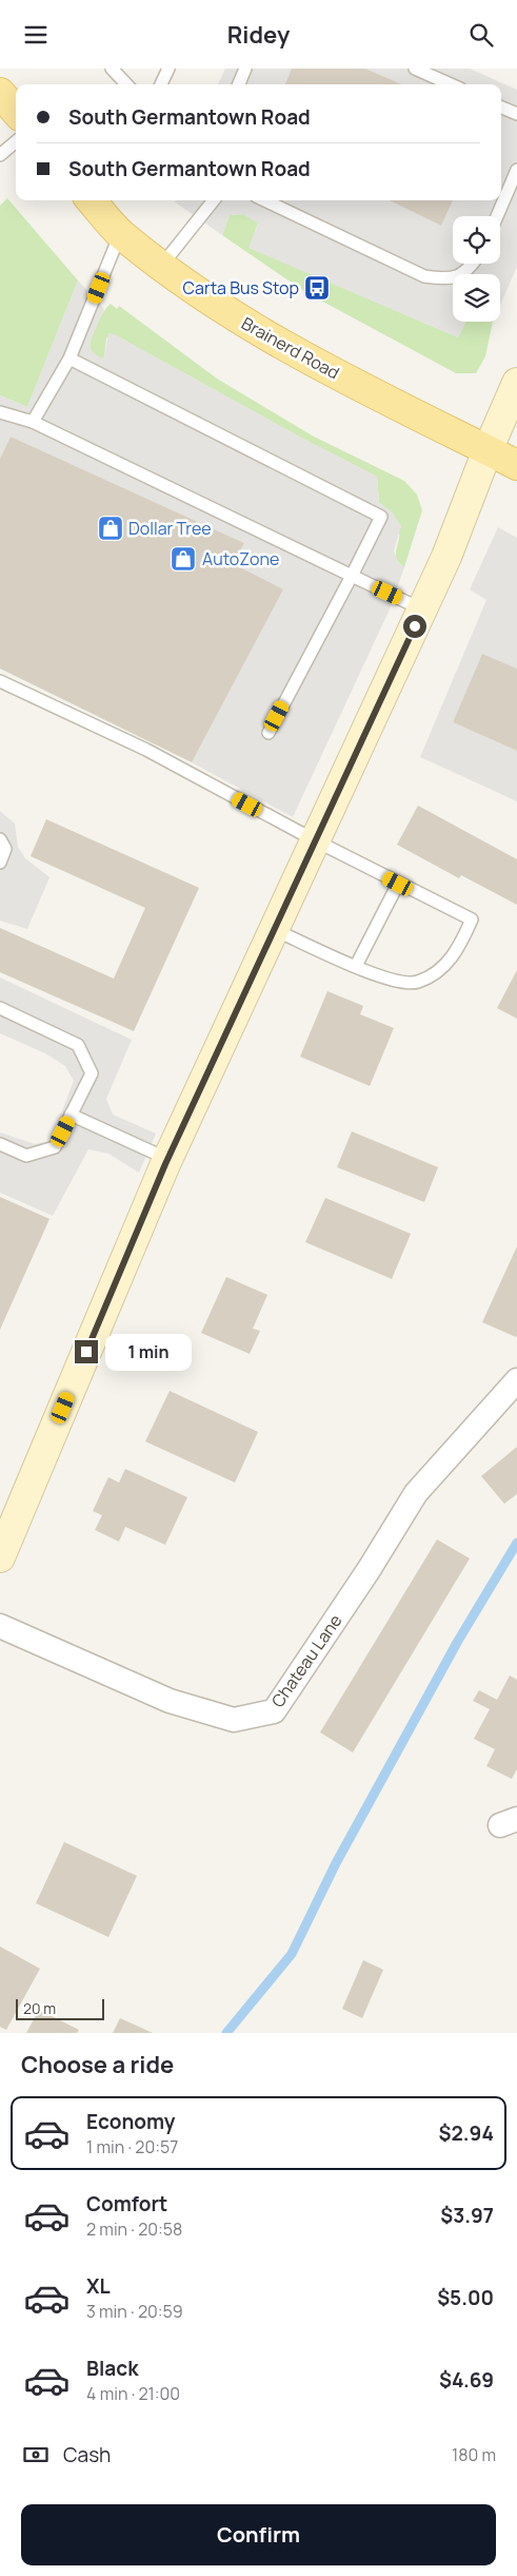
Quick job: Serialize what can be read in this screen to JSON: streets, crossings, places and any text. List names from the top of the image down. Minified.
{"streets":{"main road":["Brainerd Road"],"street":["Chateau Lane"]},"places":{"bus stop":["Carta Bus Stop"],"shop":["Dollar Tree","AutoZone"]},"scale_bar":"20 m","page":{"header":"Ridey","banner":["South Germantown Road","South Germantown Road"],"bubble":"1 min","scale":"20 m","heading":"Choose a ride","list":[{"name":"Economy","note":"1 min · 20:57","value":"$2.94"},{"name":"Comfort","note":"2 min · 20:58","value":"$3.97"},{"name":"XL","note":"3 min · 20:59","value":"$5.00"},{"name":"Black","note":"4 min · 21:00","value":"$4.69"}],"pay":["Cash","180 m"],"buttons":"Confirm"}}
